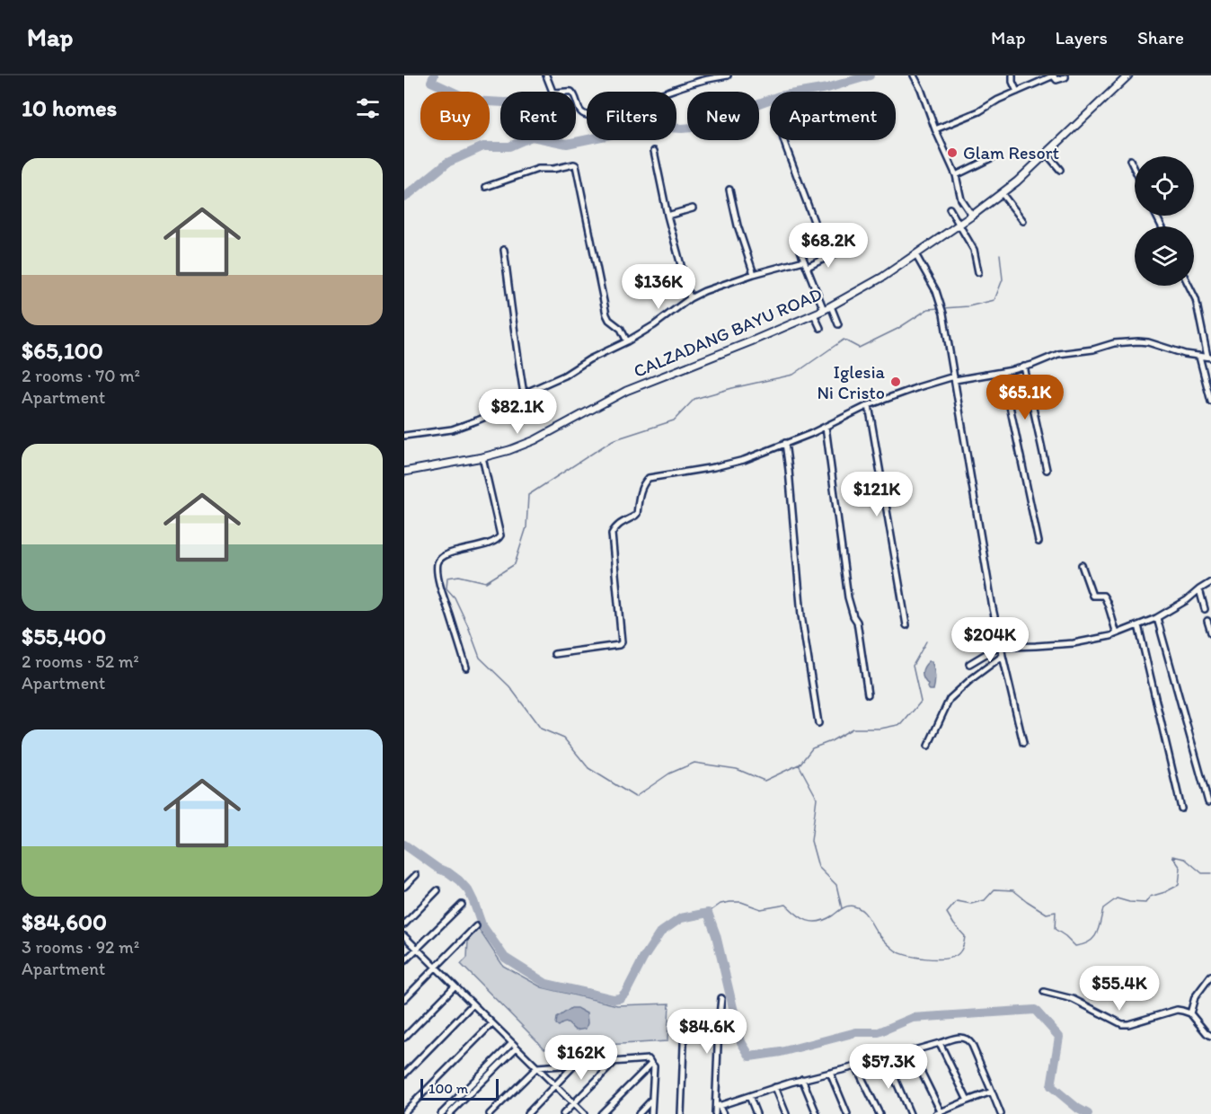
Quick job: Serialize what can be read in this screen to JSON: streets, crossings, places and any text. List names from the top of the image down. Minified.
{"streets":{"street":["CALZADANG BAYU ROAD"]},"places":["Glam Resort","Iglesia Ni Cristo"],"scale_bar":"100 m","page":{"header":"Map","nav":["Map","Layers","Share"],"heading":"10 homes","chip":["Buy","Rent","Filters","New","Apartment"],"list":[{"name":"$65,100","note":"2 rooms · 70 m² · Apartment"},{"name":"$55,400","note":"2 rooms · 52 m² · Apartment"},{"name":"$84,600","note":"3 rooms · 92 m² · Apartment"}],"price":["$68.2K","$136K","$65.1K","$82.1K","$121K","$204K","$55.4K","$84.6K","$162K","$57.3K"],"scale":"100 m"}}
